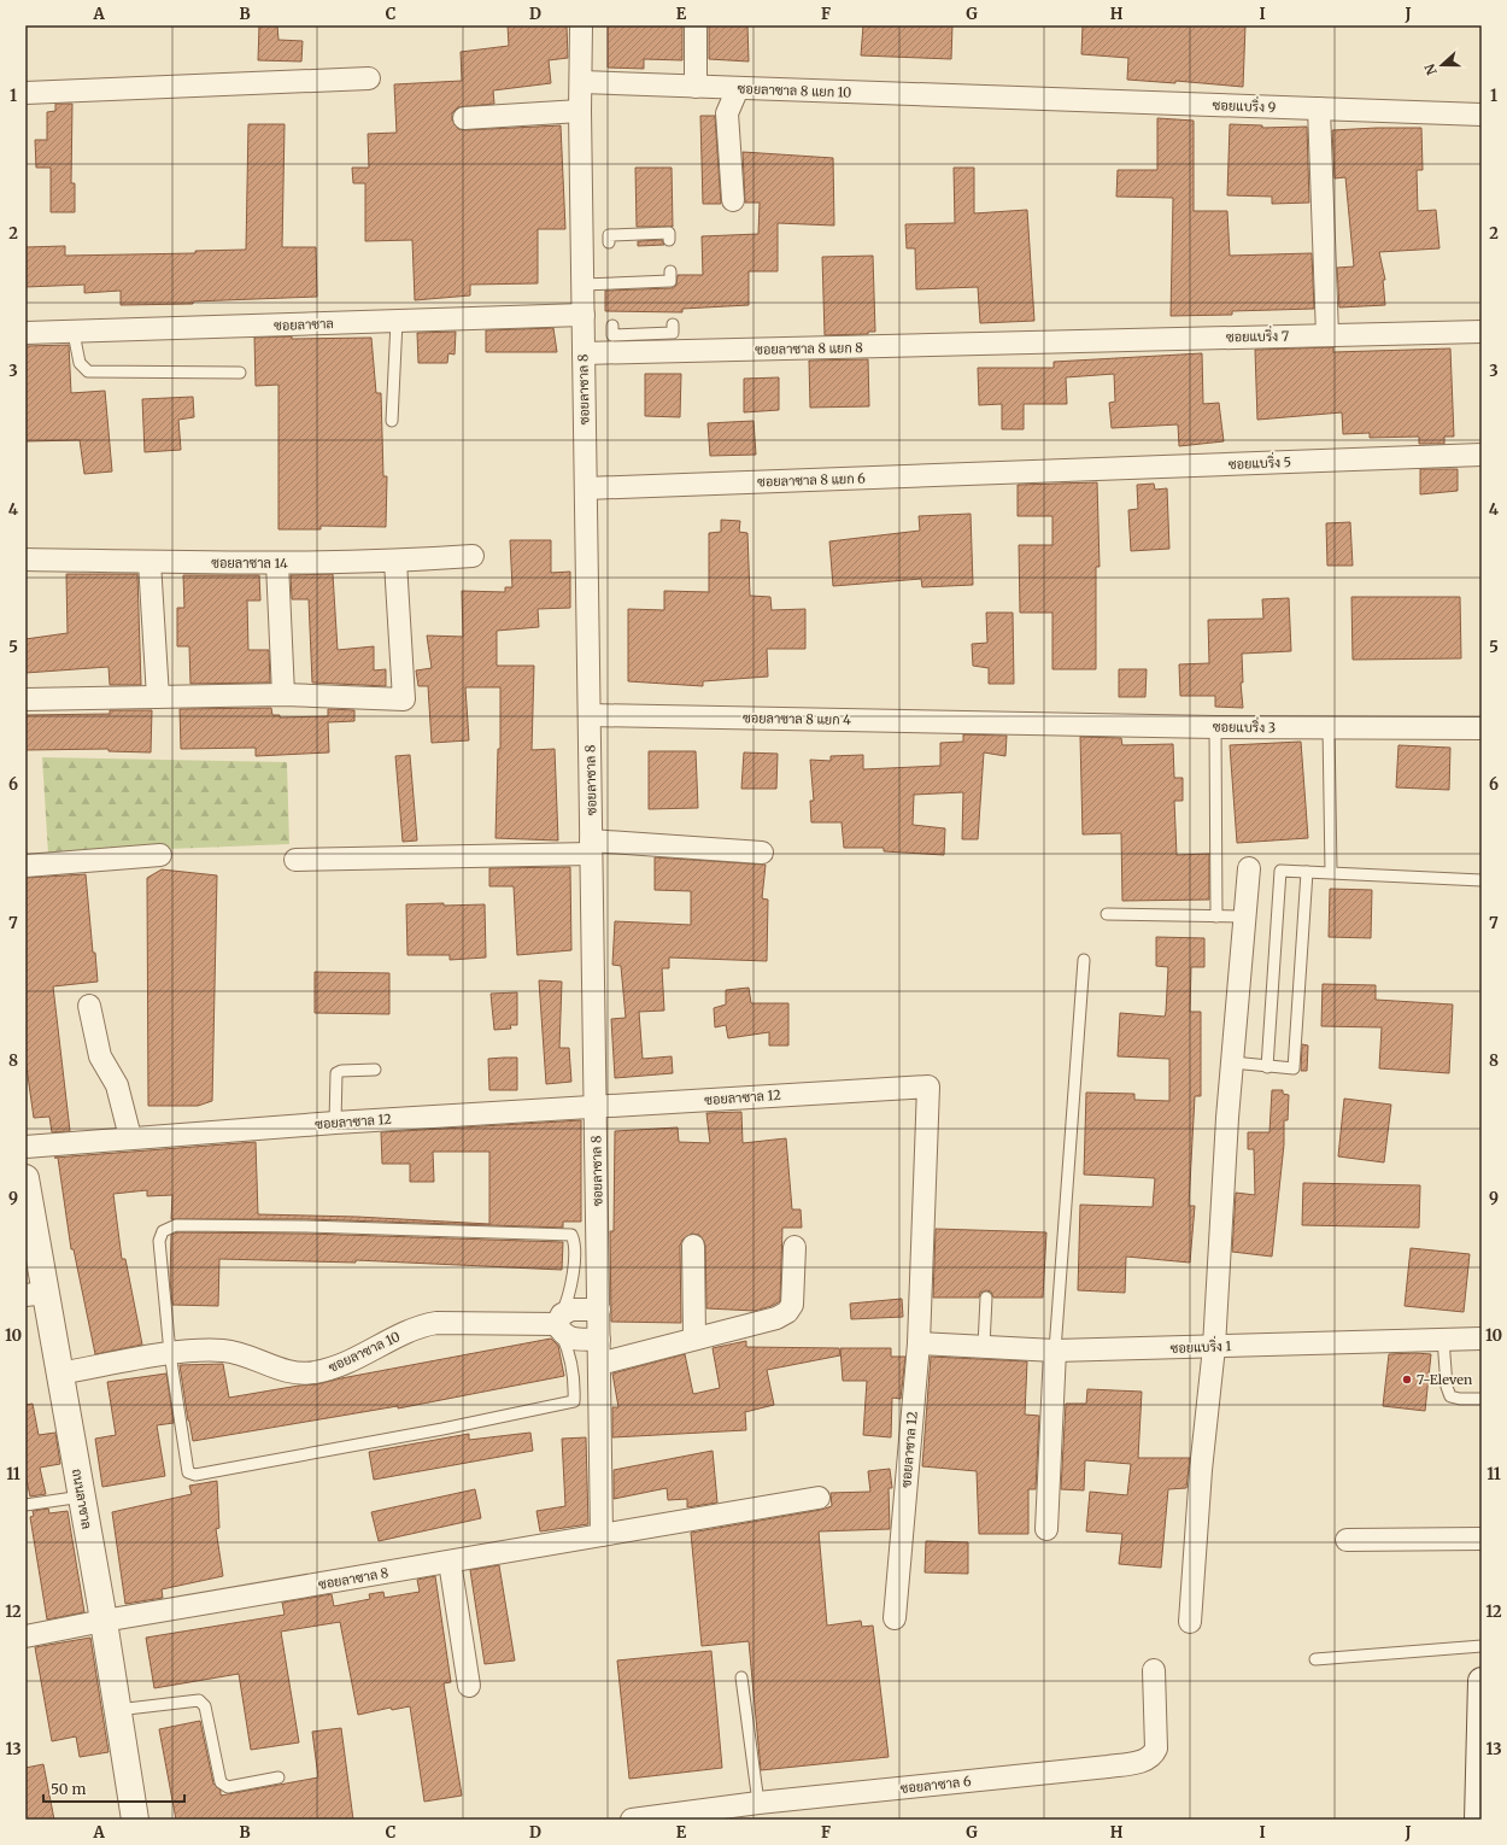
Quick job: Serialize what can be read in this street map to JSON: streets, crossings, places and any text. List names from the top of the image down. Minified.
{"streets":{"street":["ซอยลาซาล 8 แยก 10","ซอยแบริ่ง 9","ซอยลาซาล","ซอยแบริ่ง 7","ซอยลาซาล 8 แยก 8","ซอยลาซาล 8","ซอยแบริ่ง 5","ซอยลาซาล 8 แยก 6","ซอยลาซาล 14","ซอยลาซาล 8 แยก 4","ซอยแบริ่ง 3","ซอยลาซาล 12","ซอยแบริ่ง 1","ซอยลาซาล 10","ถนนลาซาล","ซอยลาซาล 6"]},"crossings":[["ซอยลาซาล 8 แยก 10","ซอยแบริ่ง 9"],["ซอยลาซาล 8 แยก 10","ซอยลาซาล 8"],["ซอยลาซาล","ซอยลาซาล 8"],["ซอยแบริ่ง 7","ซอยลาซาล 8 แยก 8"],["ซอยลาซาล 8 แยก 8","ซอยลาซาล 8"],["ซอยลาซาล 8","ซอยลาซาล 8 แยก 6"],["ซอยลาซาล 8","ซอยลาซาล 8 แยก 4"],["ซอยลาซาล 8","ซอยลาซาล 12"],["ซอยลาซาล 8","ซอยลาซาล 10"],["ซอยลาซาล 8","ถนนลาซาล"],["ซอยแบริ่ง 5","ซอยลาซาล 8 แยก 6"],["ซอยลาซาล 8 แยก 4","ซอยแบริ่ง 3"],["ซอยลาซาล 12","ซอยแบริ่ง 1"],["ซอยลาซาล 10","ถนนลาซาล"]],"places":["7-Eleven"],"scale_bar":"50 m","north":"left","grid":{"columns":["A","B","C","D","E","F","G","H","I","J"],"rows":["1","2","3","4","5","6","7","8","9","10","11","12","13"]}}
